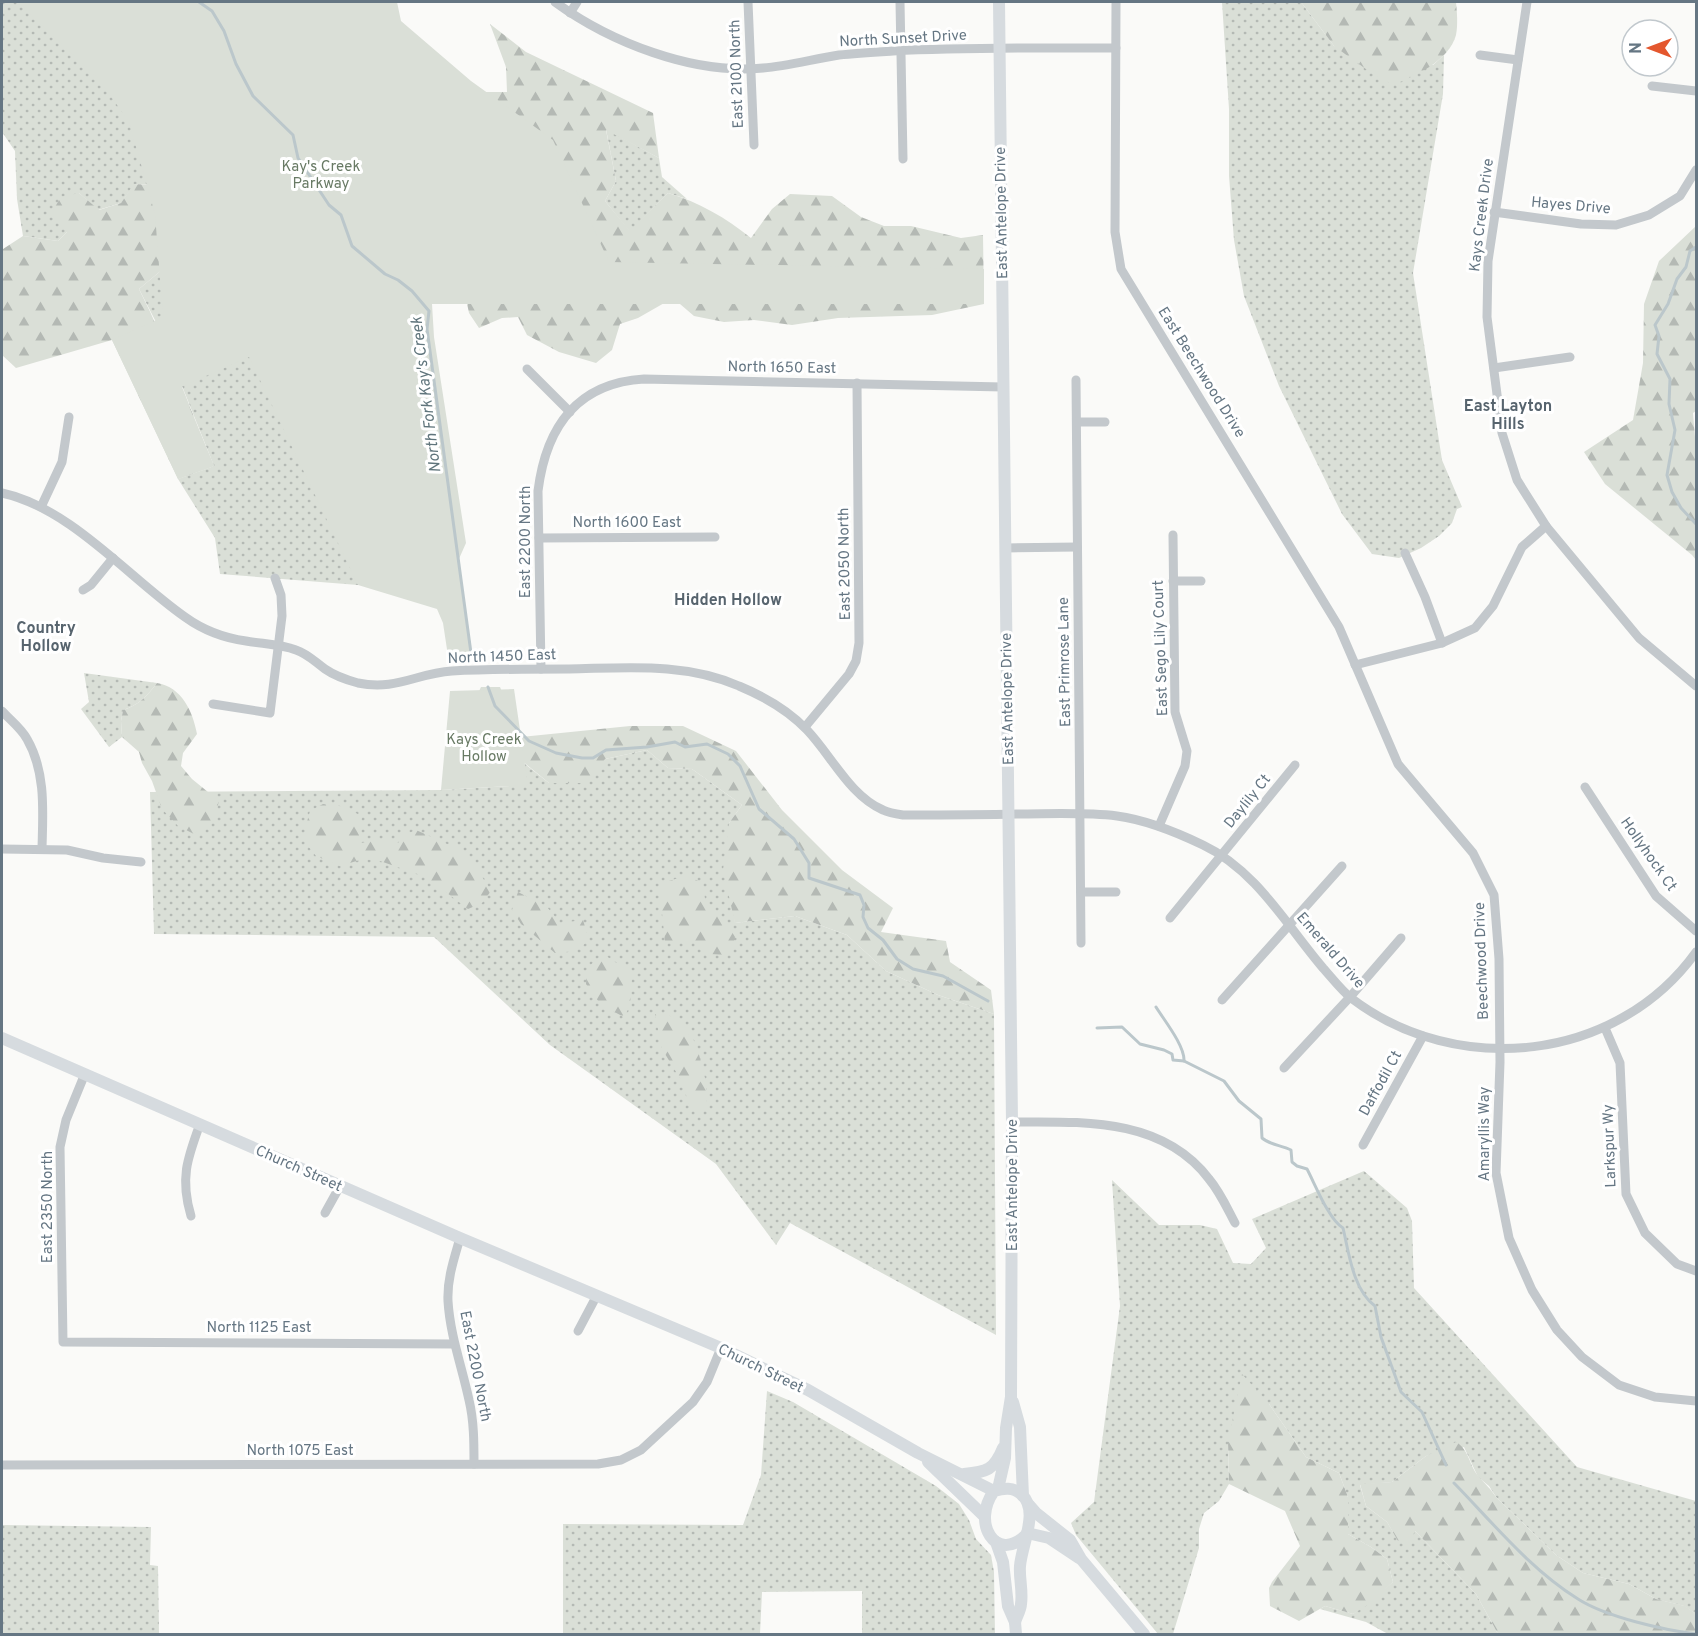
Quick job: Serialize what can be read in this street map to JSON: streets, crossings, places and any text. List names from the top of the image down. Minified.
{"streets":{"main road":["East Antelope Drive","Church Street"],"street":["North Sunset Drive","East 2100 North","Hayes Drive","Kays Creek Drive","North 1650 East","East Beechwood Drive","North 1600 East","East 2200 North","East 2050 North","East Sego Lily Court","North 1450 East","East Primrose Lane","Daylily Ct","Hollyhock Ct","Emerald Drive","Beechwood Drive","Daffodil Ct","Amaryllis Way","Larkspur Wy","East 2350 North","North 1125 East","North 1075 East"]},"crossings":[["North Sunset Drive","East 2100 North"],["North Sunset Drive","East Antelope Drive"],["North Sunset Drive","East Beechwood Drive"],["Hayes Drive","Kays Creek Drive"],["East Antelope Drive","North 1650 East"],["East Antelope Drive","North 1450 East"],["East Antelope Drive","Emerald Drive"],["East Antelope Drive","Church Street"],["North 1650 East","East 2200 North"],["North 1650 East","East 2050 North"],["East Beechwood Drive","Beechwood Drive"],["North 1600 East","East 2200 North"],["East 2200 North","North 1450 East"],["East 2200 North","Church Street"],["East 2200 North","North 1125 East"],["East 2200 North","North 1075 East"],["East 2050 North","North 1450 East"],["East Sego Lily Court","Emerald Drive"],["North 1450 East","Emerald Drive"],["East Primrose Lane","Emerald Drive"],["Daylily Ct","Emerald Drive"],["Emerald Drive","Beechwood Drive"],["Emerald Drive","Daffodil Ct"],["Emerald Drive","Amaryllis Way"],["Emerald Drive","Larkspur Wy"],["Beechwood Drive","Amaryllis Way"],["Church Street","East 2350 North"],["Church Street","North 1075 East"],["East 2350 North","North 1125 East"]],"districts":["East Layton Hills","Hidden Hollow","Country Hollow"],"water":["North Fork Kay's Creek"],"parks":["Kay's Creek Parkway","Kays Creek Hollow"],"north":"left"}
